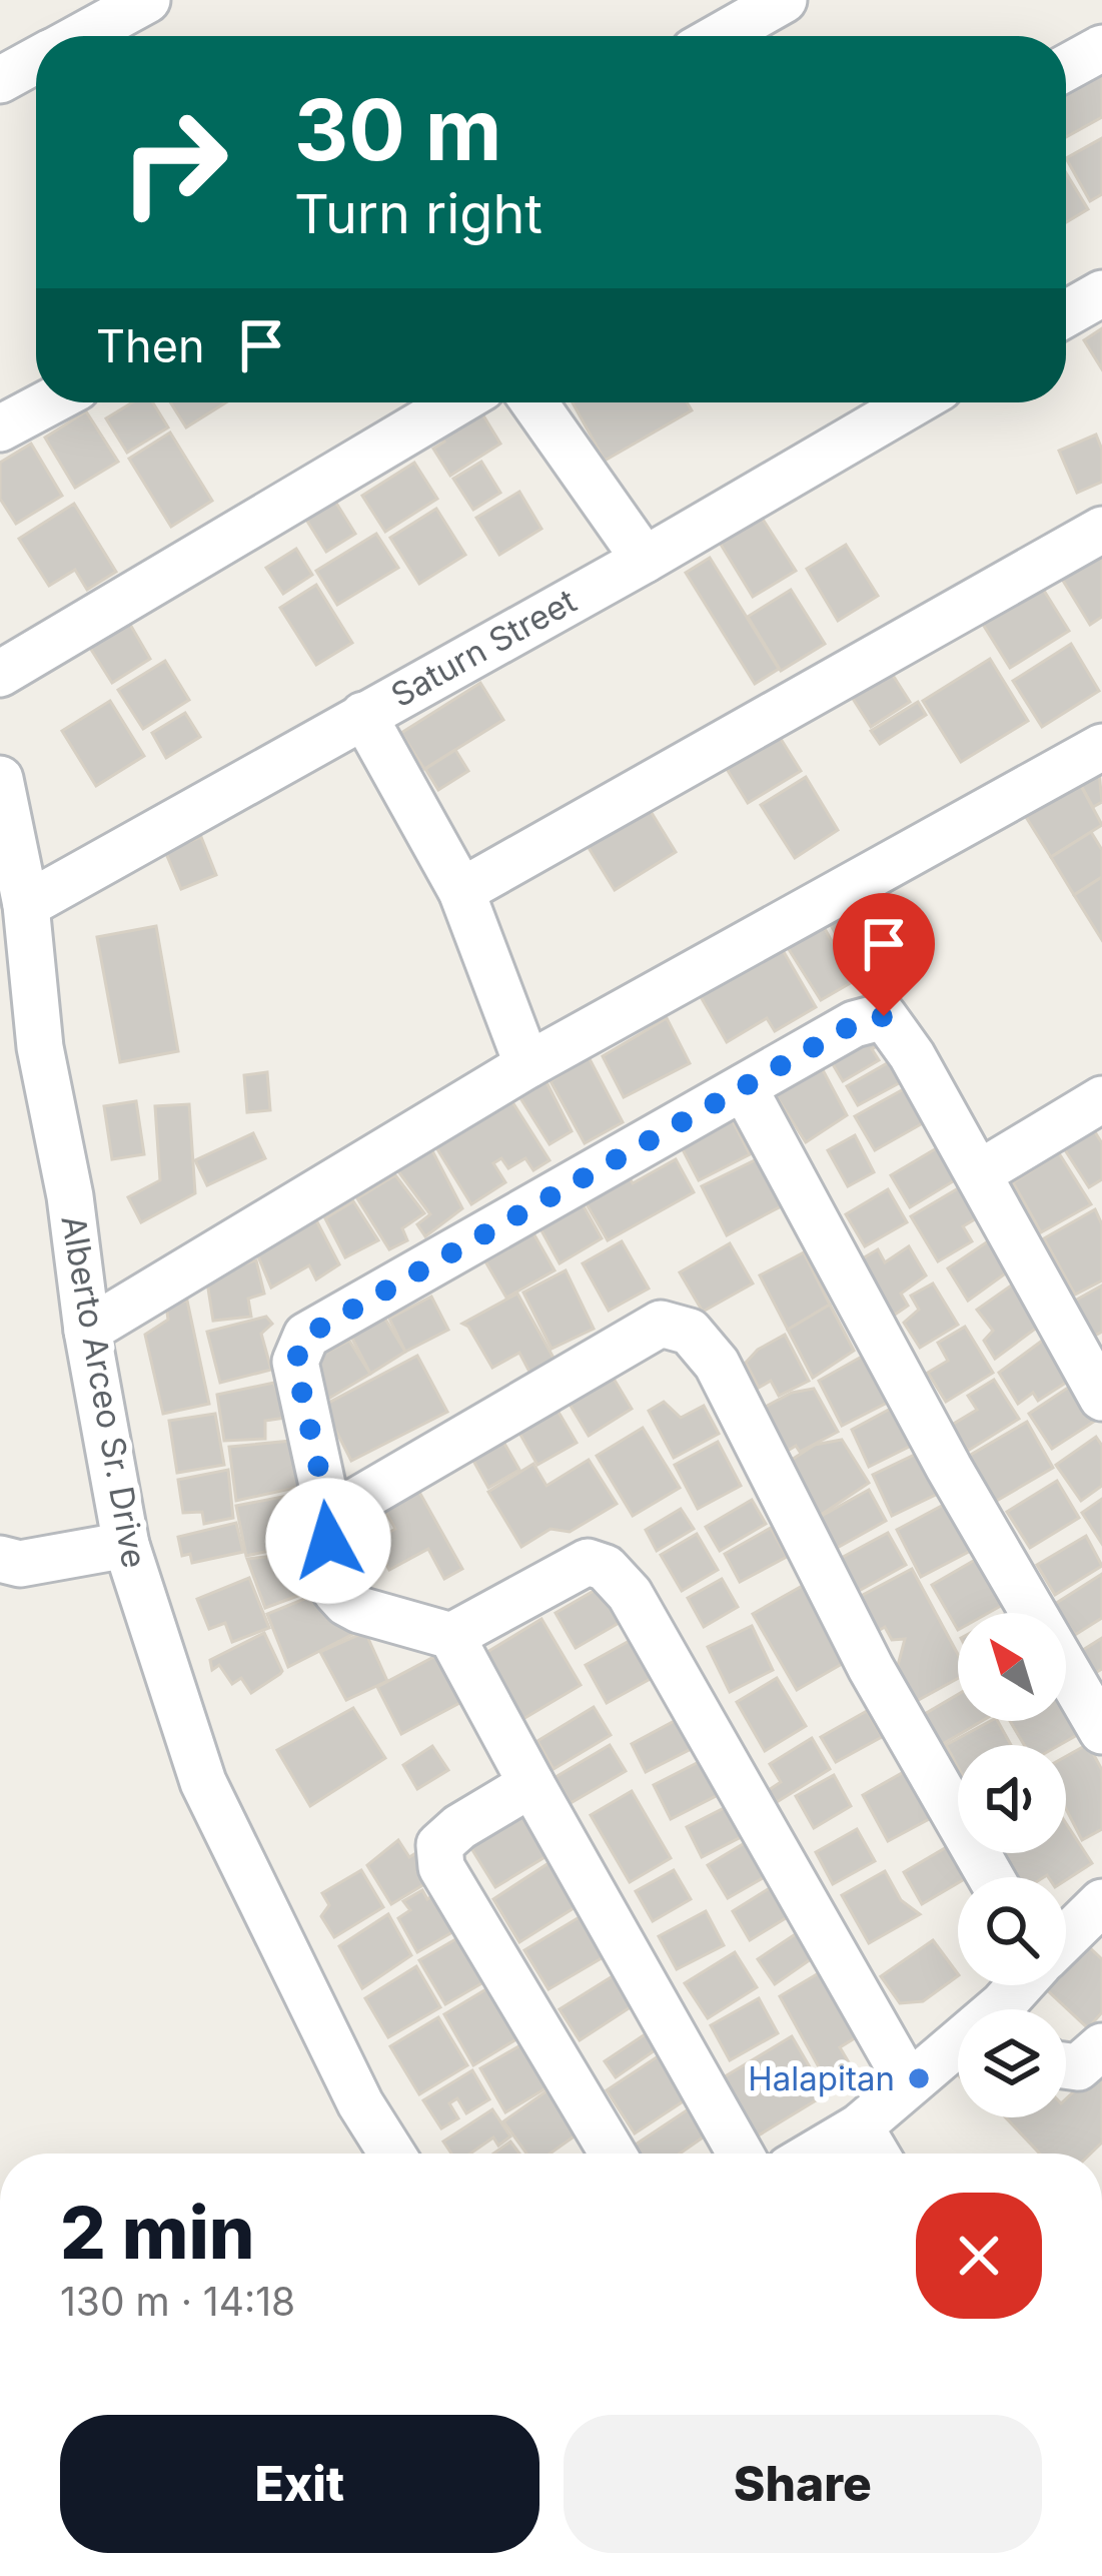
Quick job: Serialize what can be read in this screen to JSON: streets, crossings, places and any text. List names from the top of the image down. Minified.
{"streets":{"street":["Saturn Street","Alberto Arceo Sr. Drive"]},"crossings":[["Saturn Street","Alberto Arceo Sr. Drive"]],"places":["Halapitan"],"north":"top left","page":{"turn":["30 m","Turn right"],"then":"Then","heading":["2 min","130 m · 14:18"],"buttons":["Exit","Share"]}}
